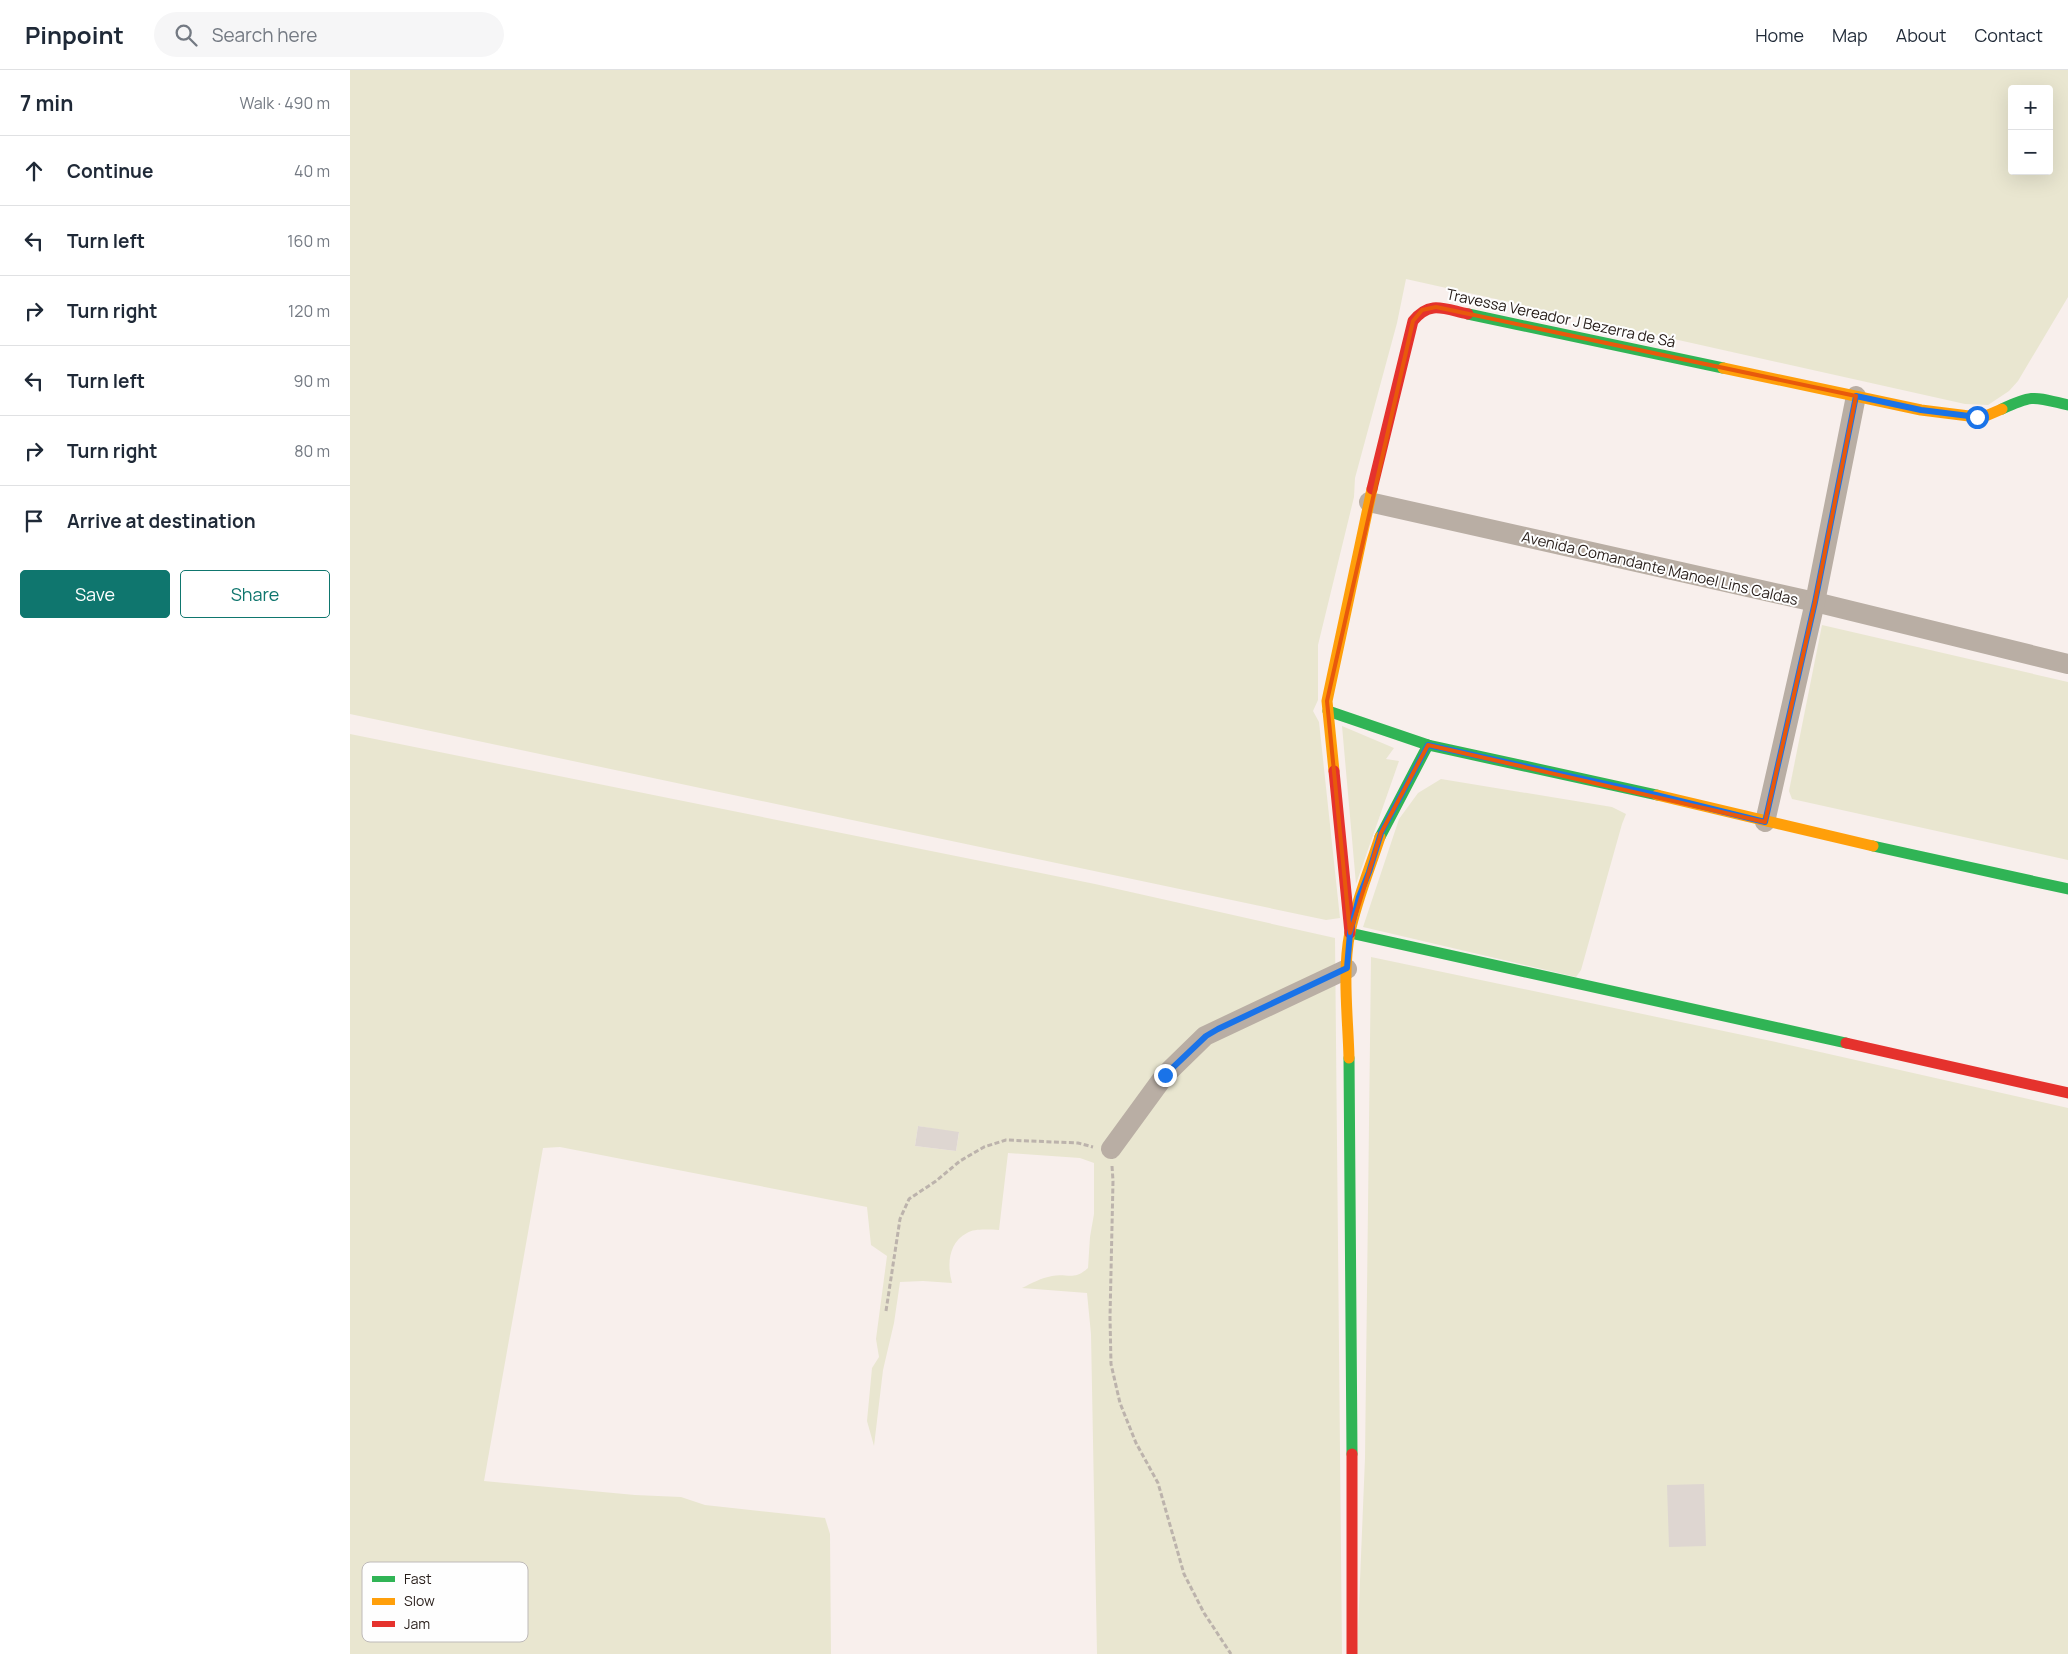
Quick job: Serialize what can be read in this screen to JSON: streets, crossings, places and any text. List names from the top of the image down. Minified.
{"streets":{"street":["Travessa Vereador J Bezerra de Sá","Avenida Comandante Manoel Lins Caldas"]},"crossings":[["Travessa Vereador J Bezerra de Sá","Avenida Comandante Manoel Lins Caldas"]],"legend":["Fast","Slow","Jam"],"page":{"header":"Pinpoint","search":"Search here","nav":["Home","Map","About","Contact"],"heading":["7 min","Walk · 490 m"],"map_buttons":["+","−"],"list":[["Continue","40 m"],["Turn left","160 m"],["Turn right","120 m"],["Turn left","90 m"],["Turn right","80 m"],"Arrive at destination"],"buttons":["Save","Share"]}}
